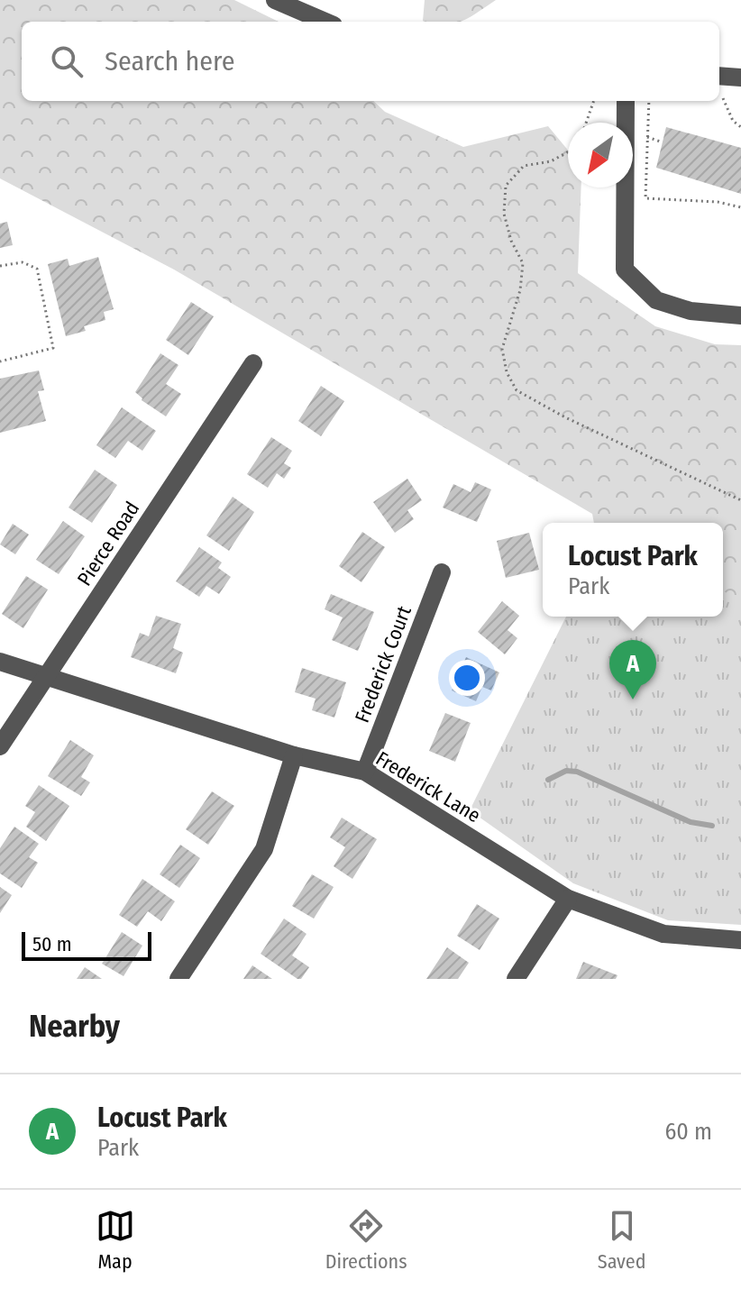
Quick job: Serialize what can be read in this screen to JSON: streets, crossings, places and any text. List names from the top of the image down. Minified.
{"streets":{"street":["Pierce Road","Frederick Court","Frederick Lane"]},"crossings":[["Pierce Road","Frederick Lane"],["Frederick Court","Frederick Lane"]],"scale_bar":"50 m","north":"bottom left","page":{"search":"Search here","popup":["Locust Park","Park"],"pins":"A","scale":"50 m","heading":"Nearby","list":[{"mark":"A","name":"Locust Park","note":"Park","value":"60 m"}],"nav":["Map","Directions","Saved"]}}
